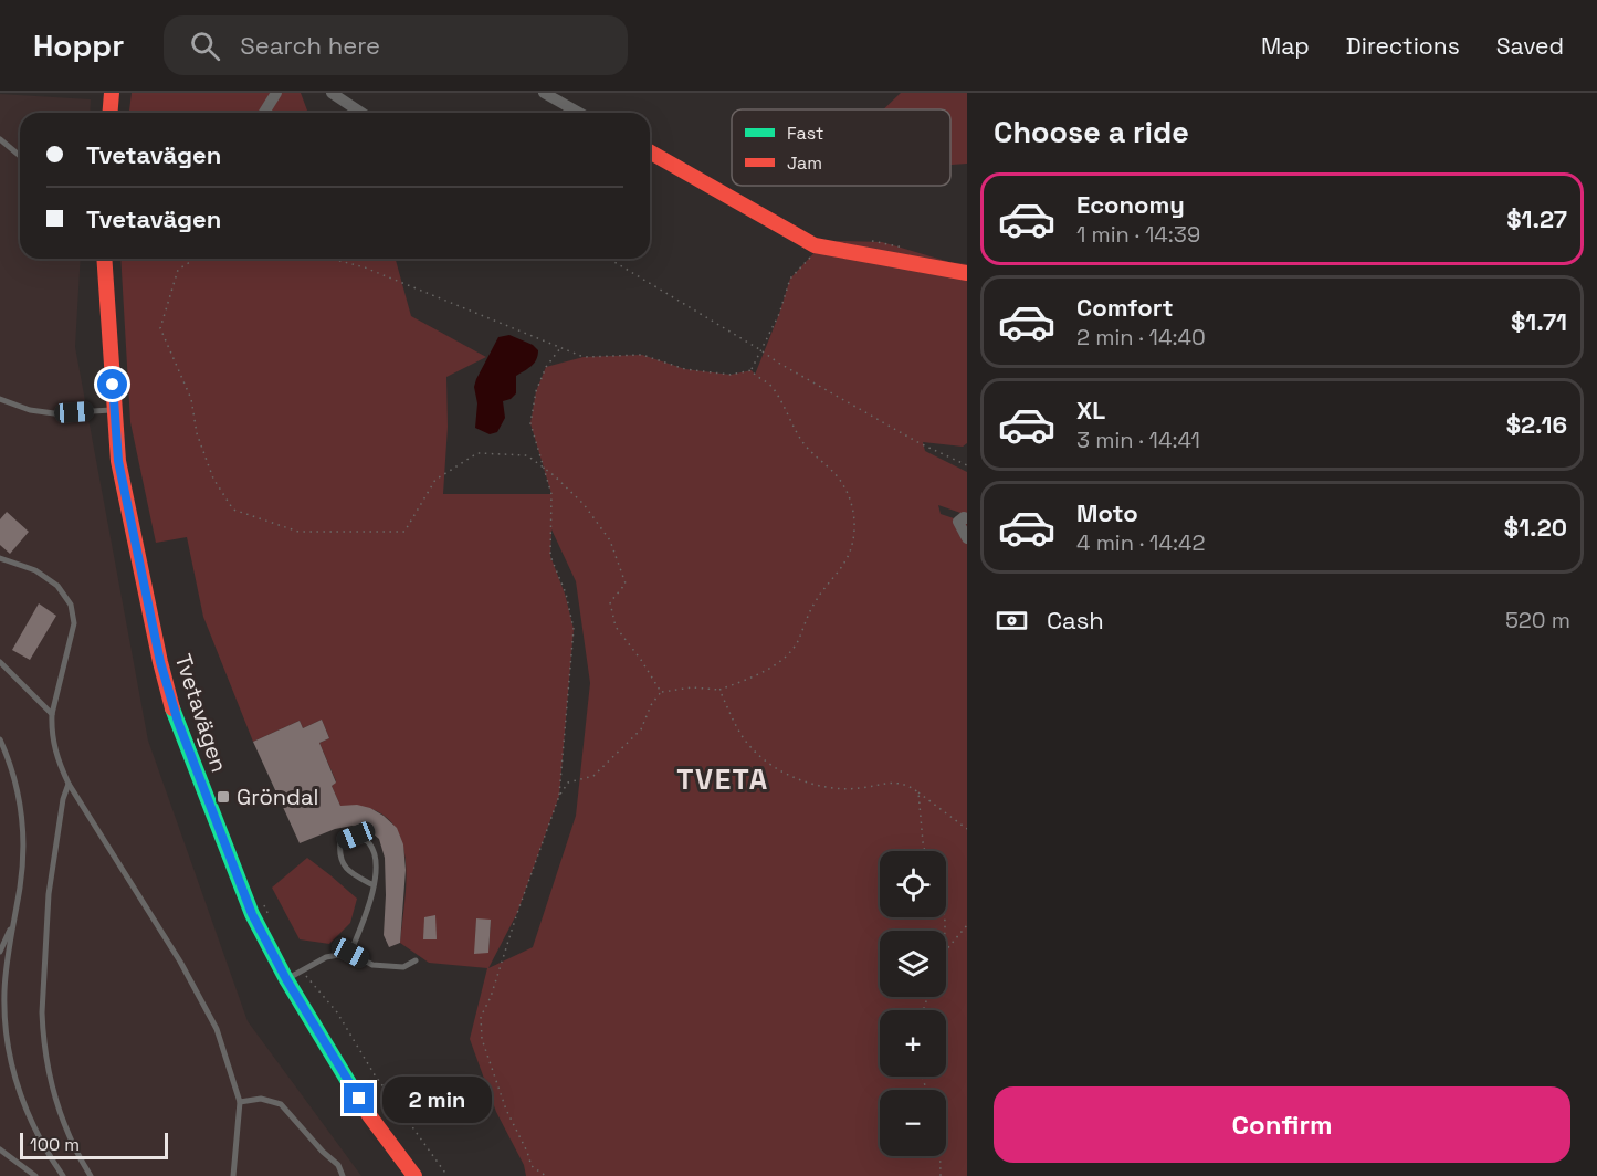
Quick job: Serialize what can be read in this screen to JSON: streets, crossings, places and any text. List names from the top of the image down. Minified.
{"streets":{"main road":["Tvetavägen"]},"districts":["TVETA"],"places":{"transit":["Gröndal"]},"legend":["Fast","Jam"],"scale_bar":"100 m","page":{"header":"Hoppr","search":"Search here","nav":["Map","Directions","Saved"],"heading":"Choose a ride","banner":["Tvetavägen","Tvetavägen"],"list":[{"name":"Economy","note":"1 min · 14:39","value":"$1.27"},{"name":"Comfort","note":"2 min · 14:40","value":"$1.71"},{"name":"XL","note":"3 min · 14:41","value":"$2.16"},{"name":"Moto","note":"4 min · 14:42","value":"$1.20"}],"pay":["Cash","520 m"],"map_buttons":["+","−"],"buttons":"Confirm","bubble":"2 min","scale":"100 m"}}
